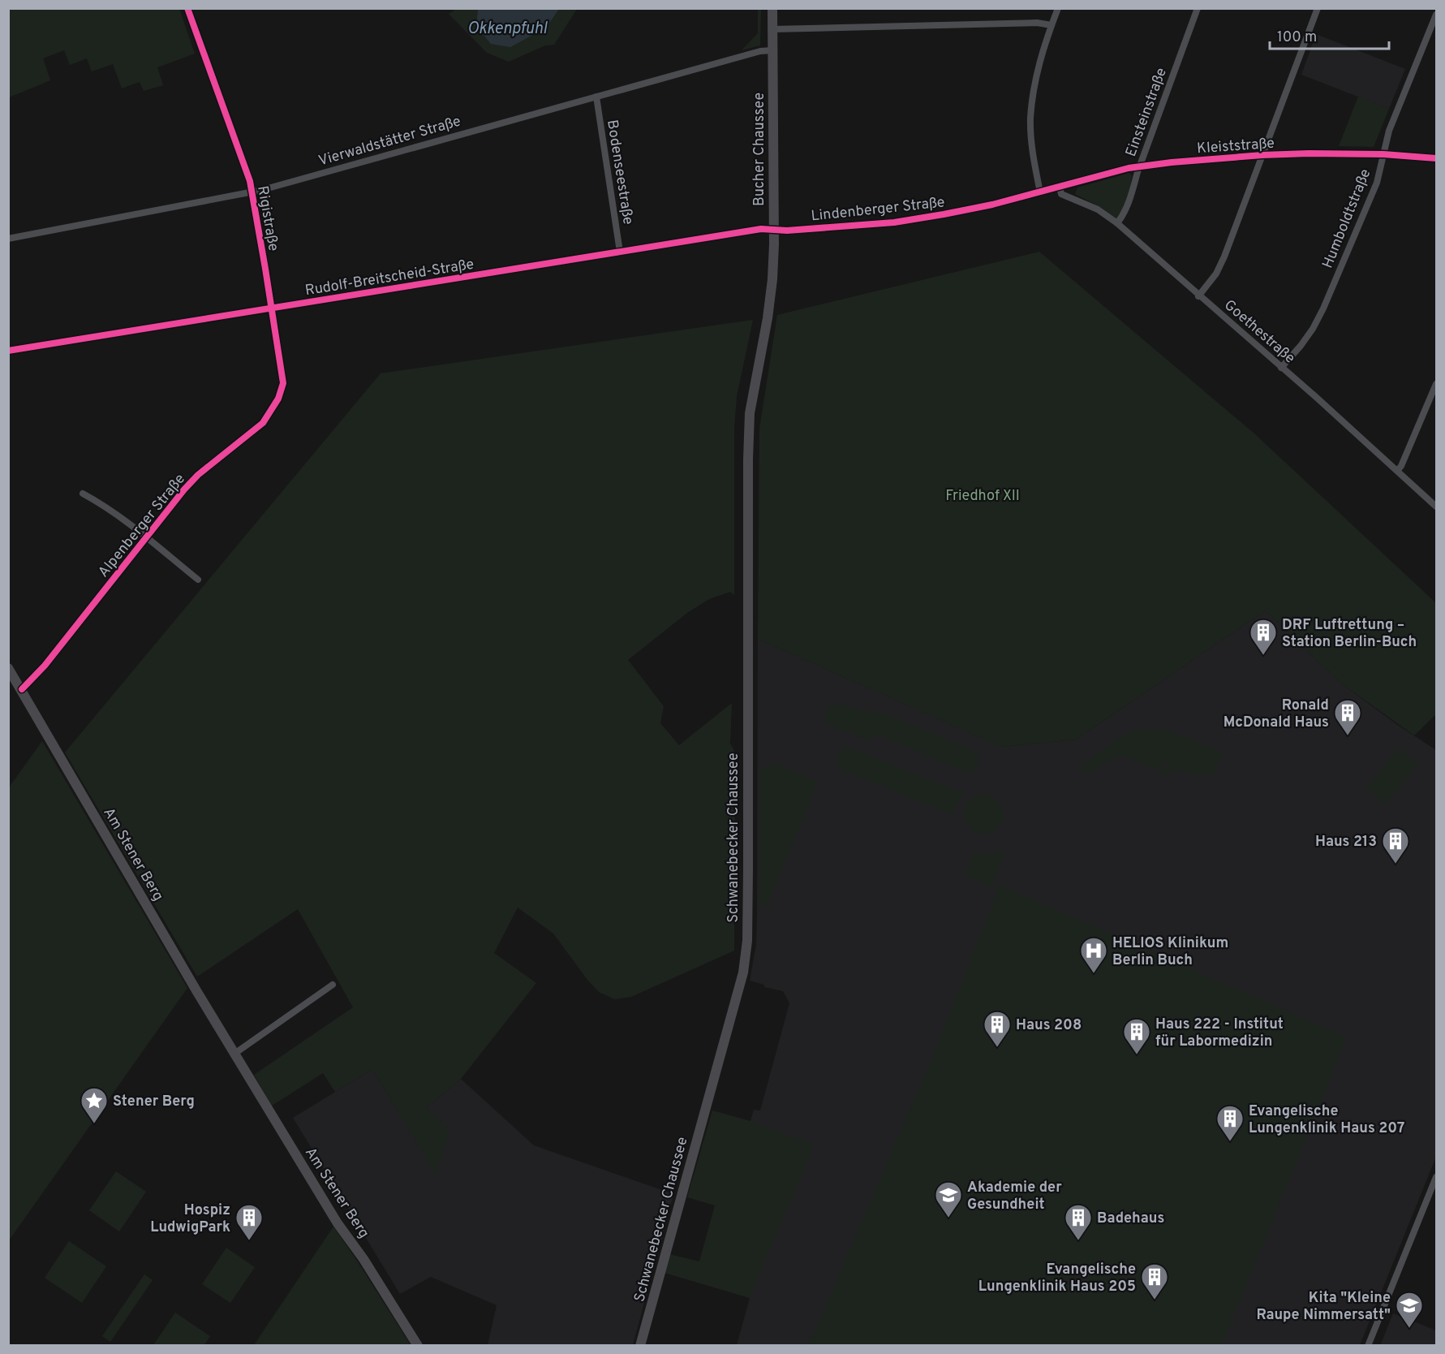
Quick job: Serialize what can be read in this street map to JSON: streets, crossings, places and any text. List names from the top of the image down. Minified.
{"streets":{"main road":["Bucher Chaussee","Schwanebecker Chaussee","Am Stener Berg"],"street":["Einsteinstraße","Vierwaldstätter Straße","Kleiststraße","Bodenseestraße","Lindenberger Straße","Rigistraße","Humboldtstraße","Rudolf-Breitscheid-Straße","Goethestraße","Alpenberger Straße"]},"crossings":[["Einsteinstraße","Kleiststraße"],["Einsteinstraße","Goethestraße"],["Vierwaldstätter Straße","Bucher Chaussee"],["Vierwaldstätter Straße","Bodenseestraße"],["Vierwaldstätter Straße","Rigistraße"],["Kleiststraße","Lindenberger Straße"],["Kleiststraße","Humboldtstraße"],["Kleiststraße","Goethestraße"],["Bucher Chaussee","Lindenberger Straße"],["Bucher Chaussee","Rudolf-Breitscheid-Straße"],["Bucher Chaussee","Schwanebecker Chaussee"],["Bodenseestraße","Rudolf-Breitscheid-Straße"],["Lindenberger Straße","Rudolf-Breitscheid-Straße"],["Rigistraße","Rudolf-Breitscheid-Straße"],["Rigistraße","Alpenberger Straße"],["Humboldtstraße","Goethestraße"],["Alpenberger Straße","Am Stener Berg"]],"water":["Okkenpfuhl"],"parks":["Friedhof XII"],"places":{"building":["DRF Luftrettung – Station Berlin-Buch","Ronald McDonald Haus","Haus 213","Haus 208","Haus 222 - Institut für Labormedizin","Evangelische Lungenklinik Haus 207","Hospiz LudwigPark","Badehaus","Evangelische Lungenklinik Haus 205"],"hospital":["HELIOS Klinikum Berlin Buch"],"place":["Stener Berg"],"school or university":["Akademie der Gesundheit","Kita \"Kleine Raupe Nimmersatt\""]},"scale_bar":"100 m"}
